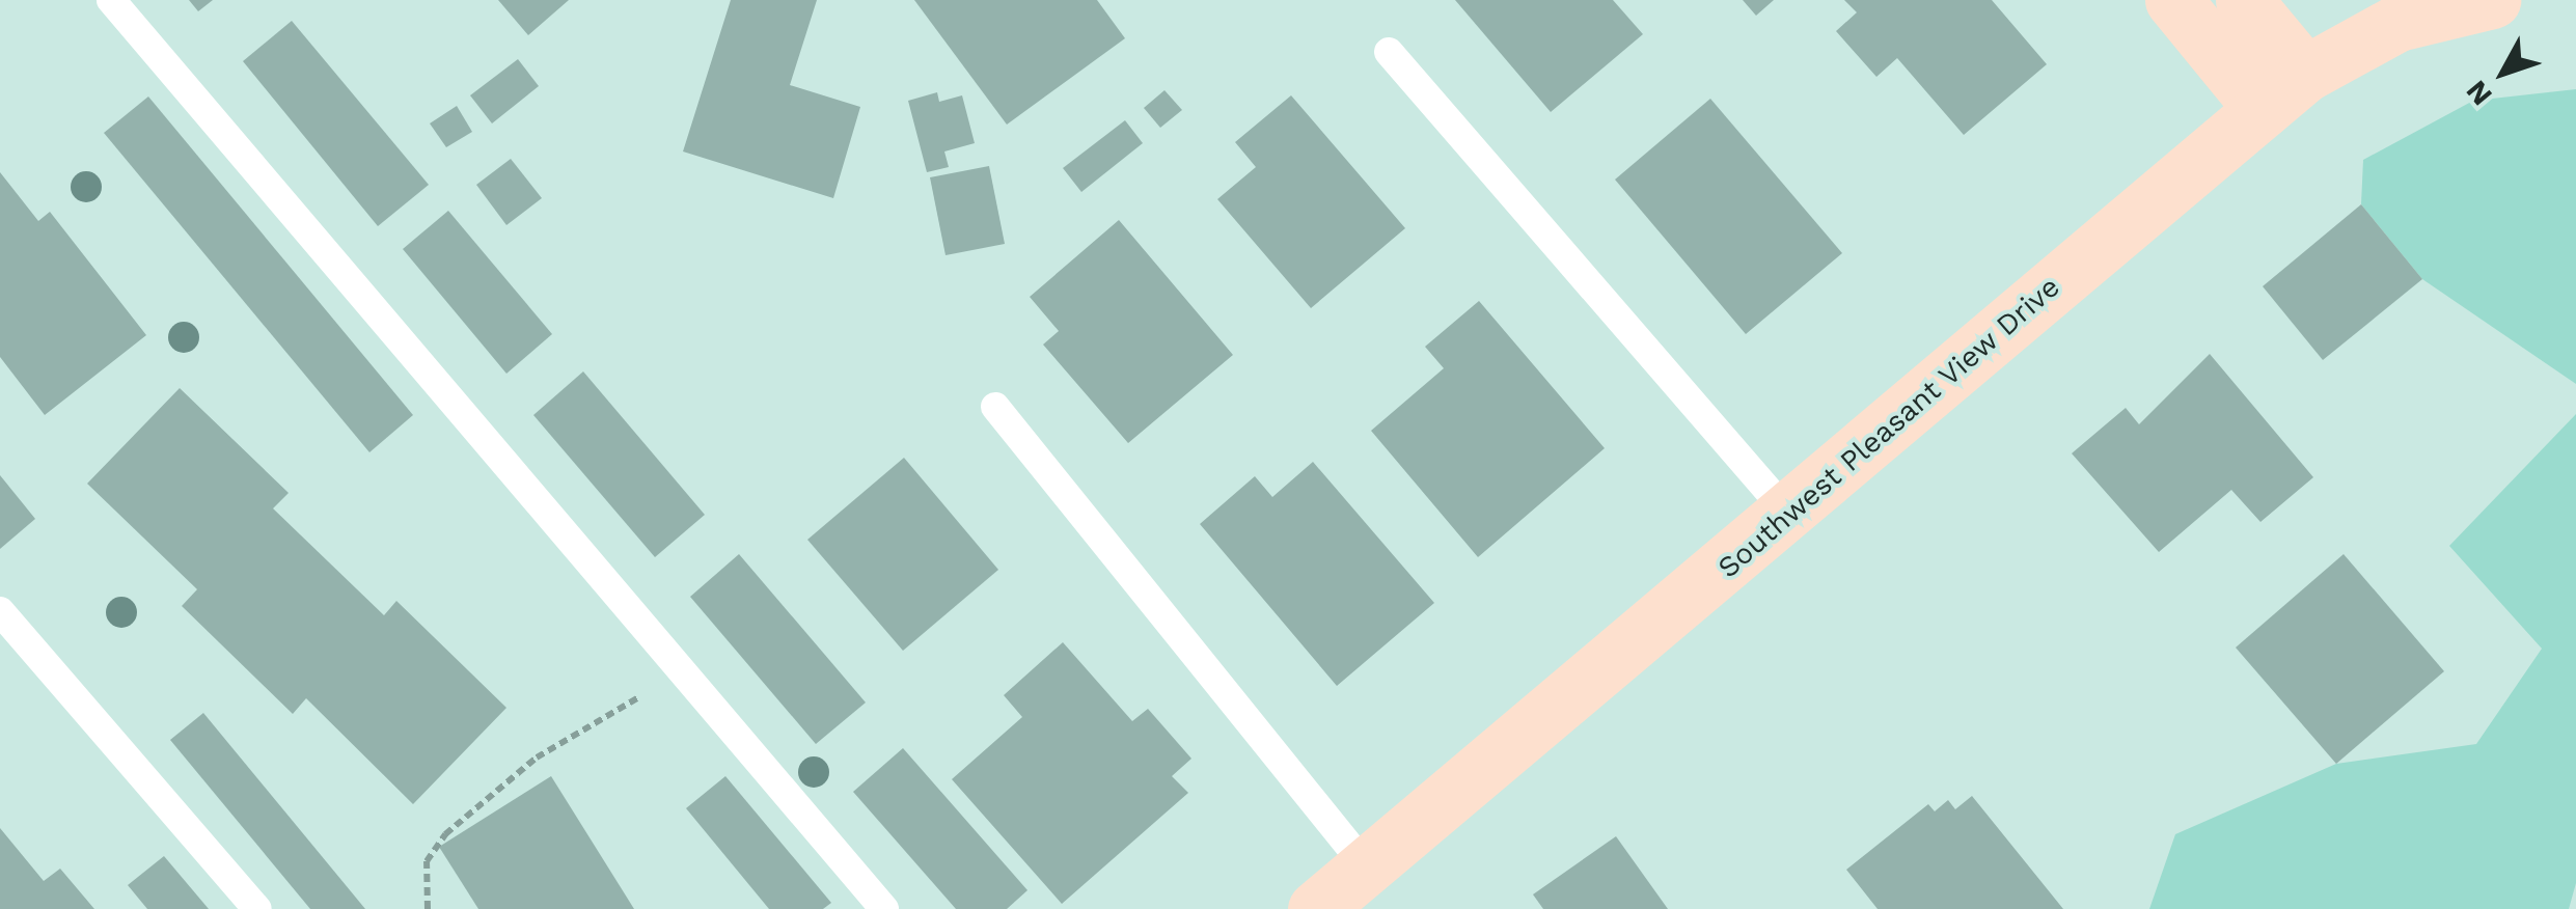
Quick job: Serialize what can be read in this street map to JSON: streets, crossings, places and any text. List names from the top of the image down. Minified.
{"streets":{"street":["Southwest Pleasant View Drive"]},"north":"bottom left"}
